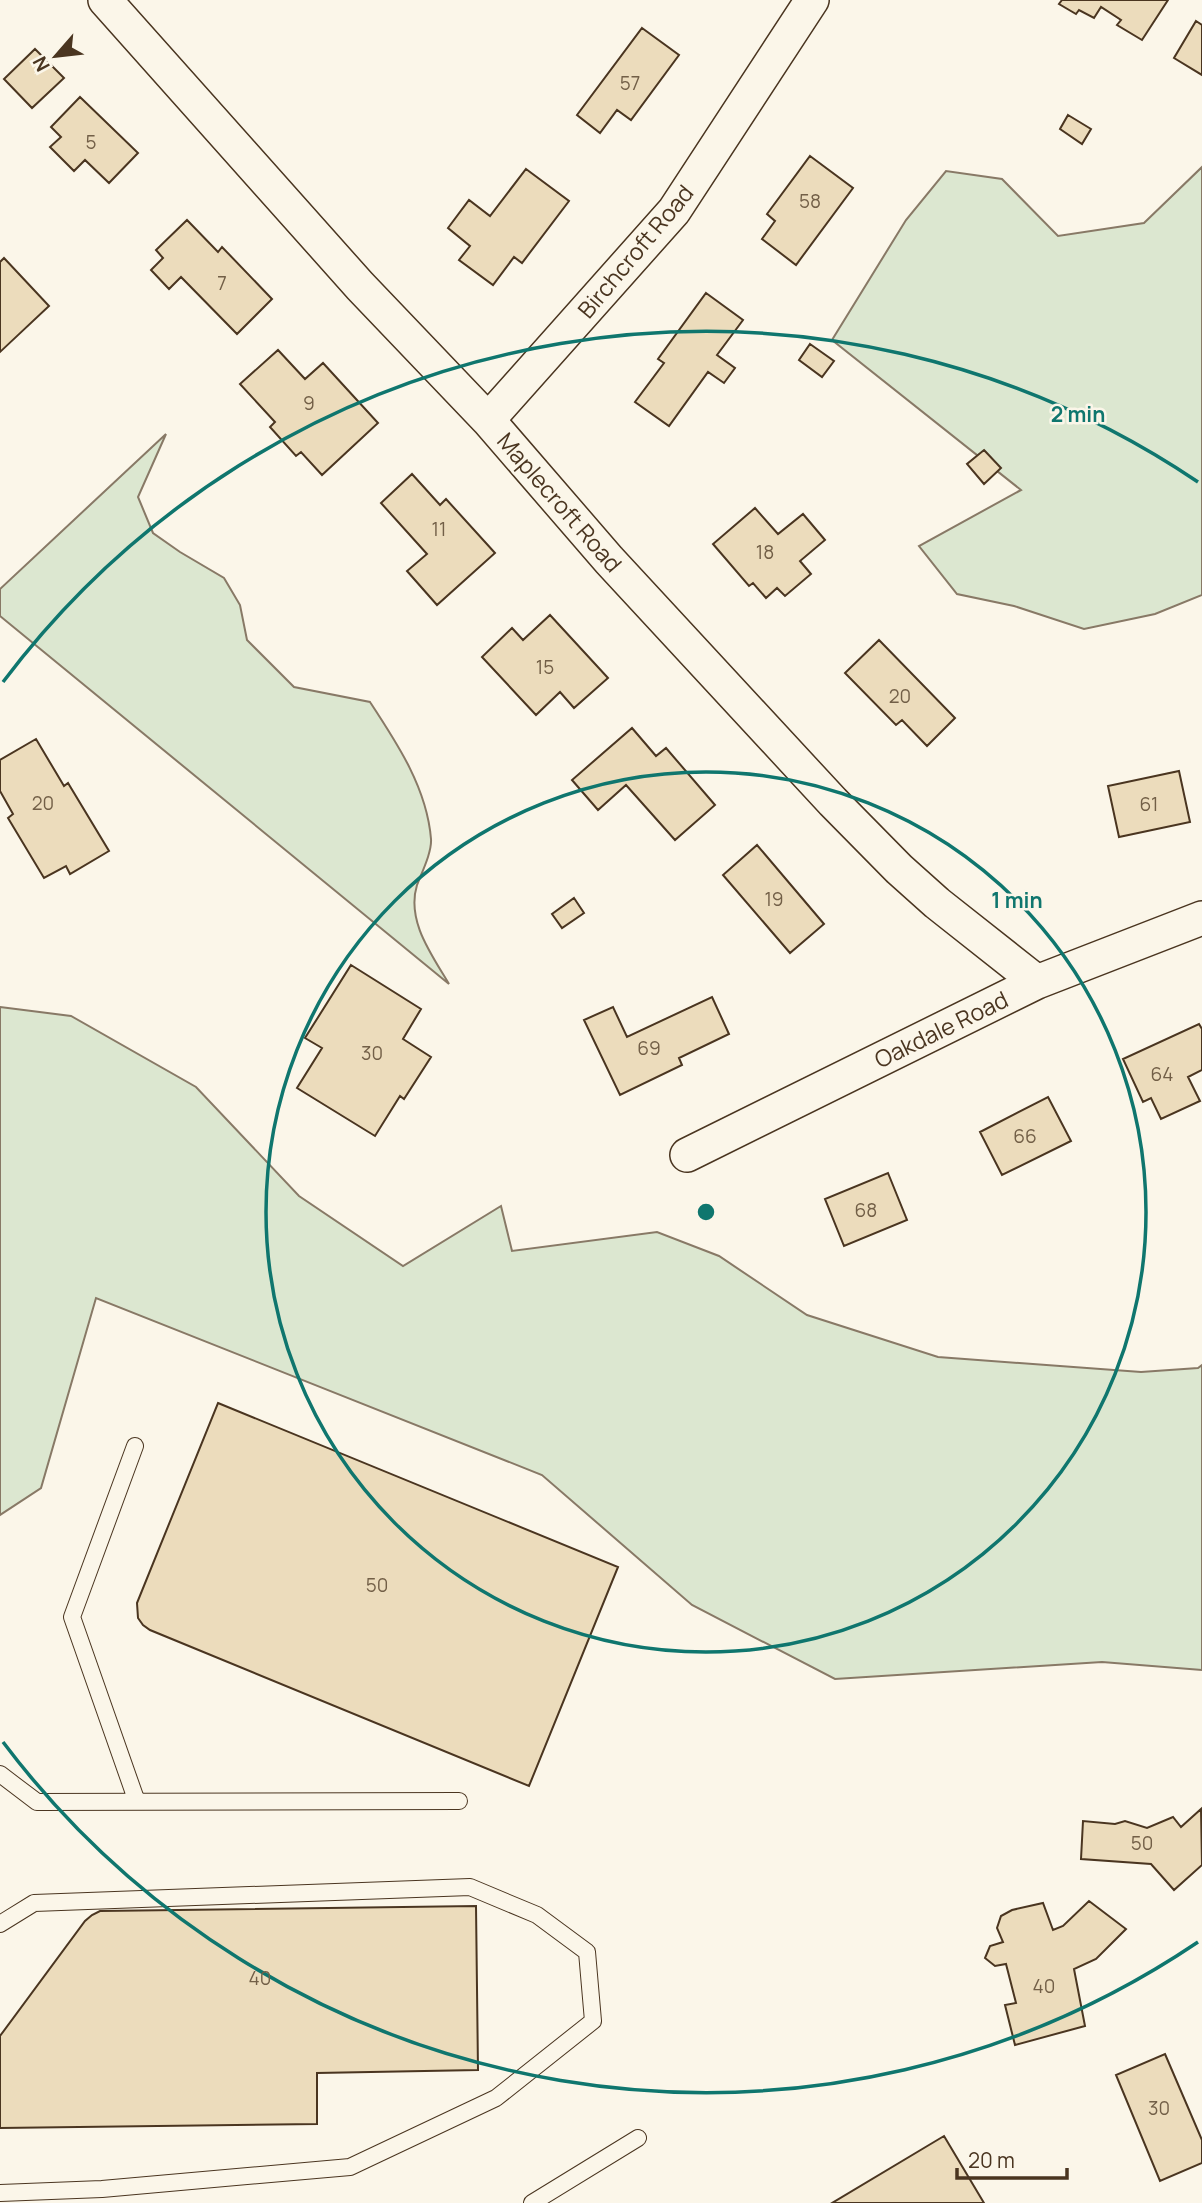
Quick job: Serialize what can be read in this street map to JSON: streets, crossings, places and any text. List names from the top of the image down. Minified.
{"streets":{"street":["Birchcroft Road","Maplecroft Road","Oakdale Road"]},"crossings":[["Birchcroft Road","Maplecroft Road"],["Maplecroft Road","Oakdale Road"]],"house_numbers":["57","5","58","7","9","11","18","15","20","20","61","19","69","30","64","66","68","50","50","40","40","30"],"scale_bar":"20 m","north":"bottom left","rings":["2 min","1 min"]}
